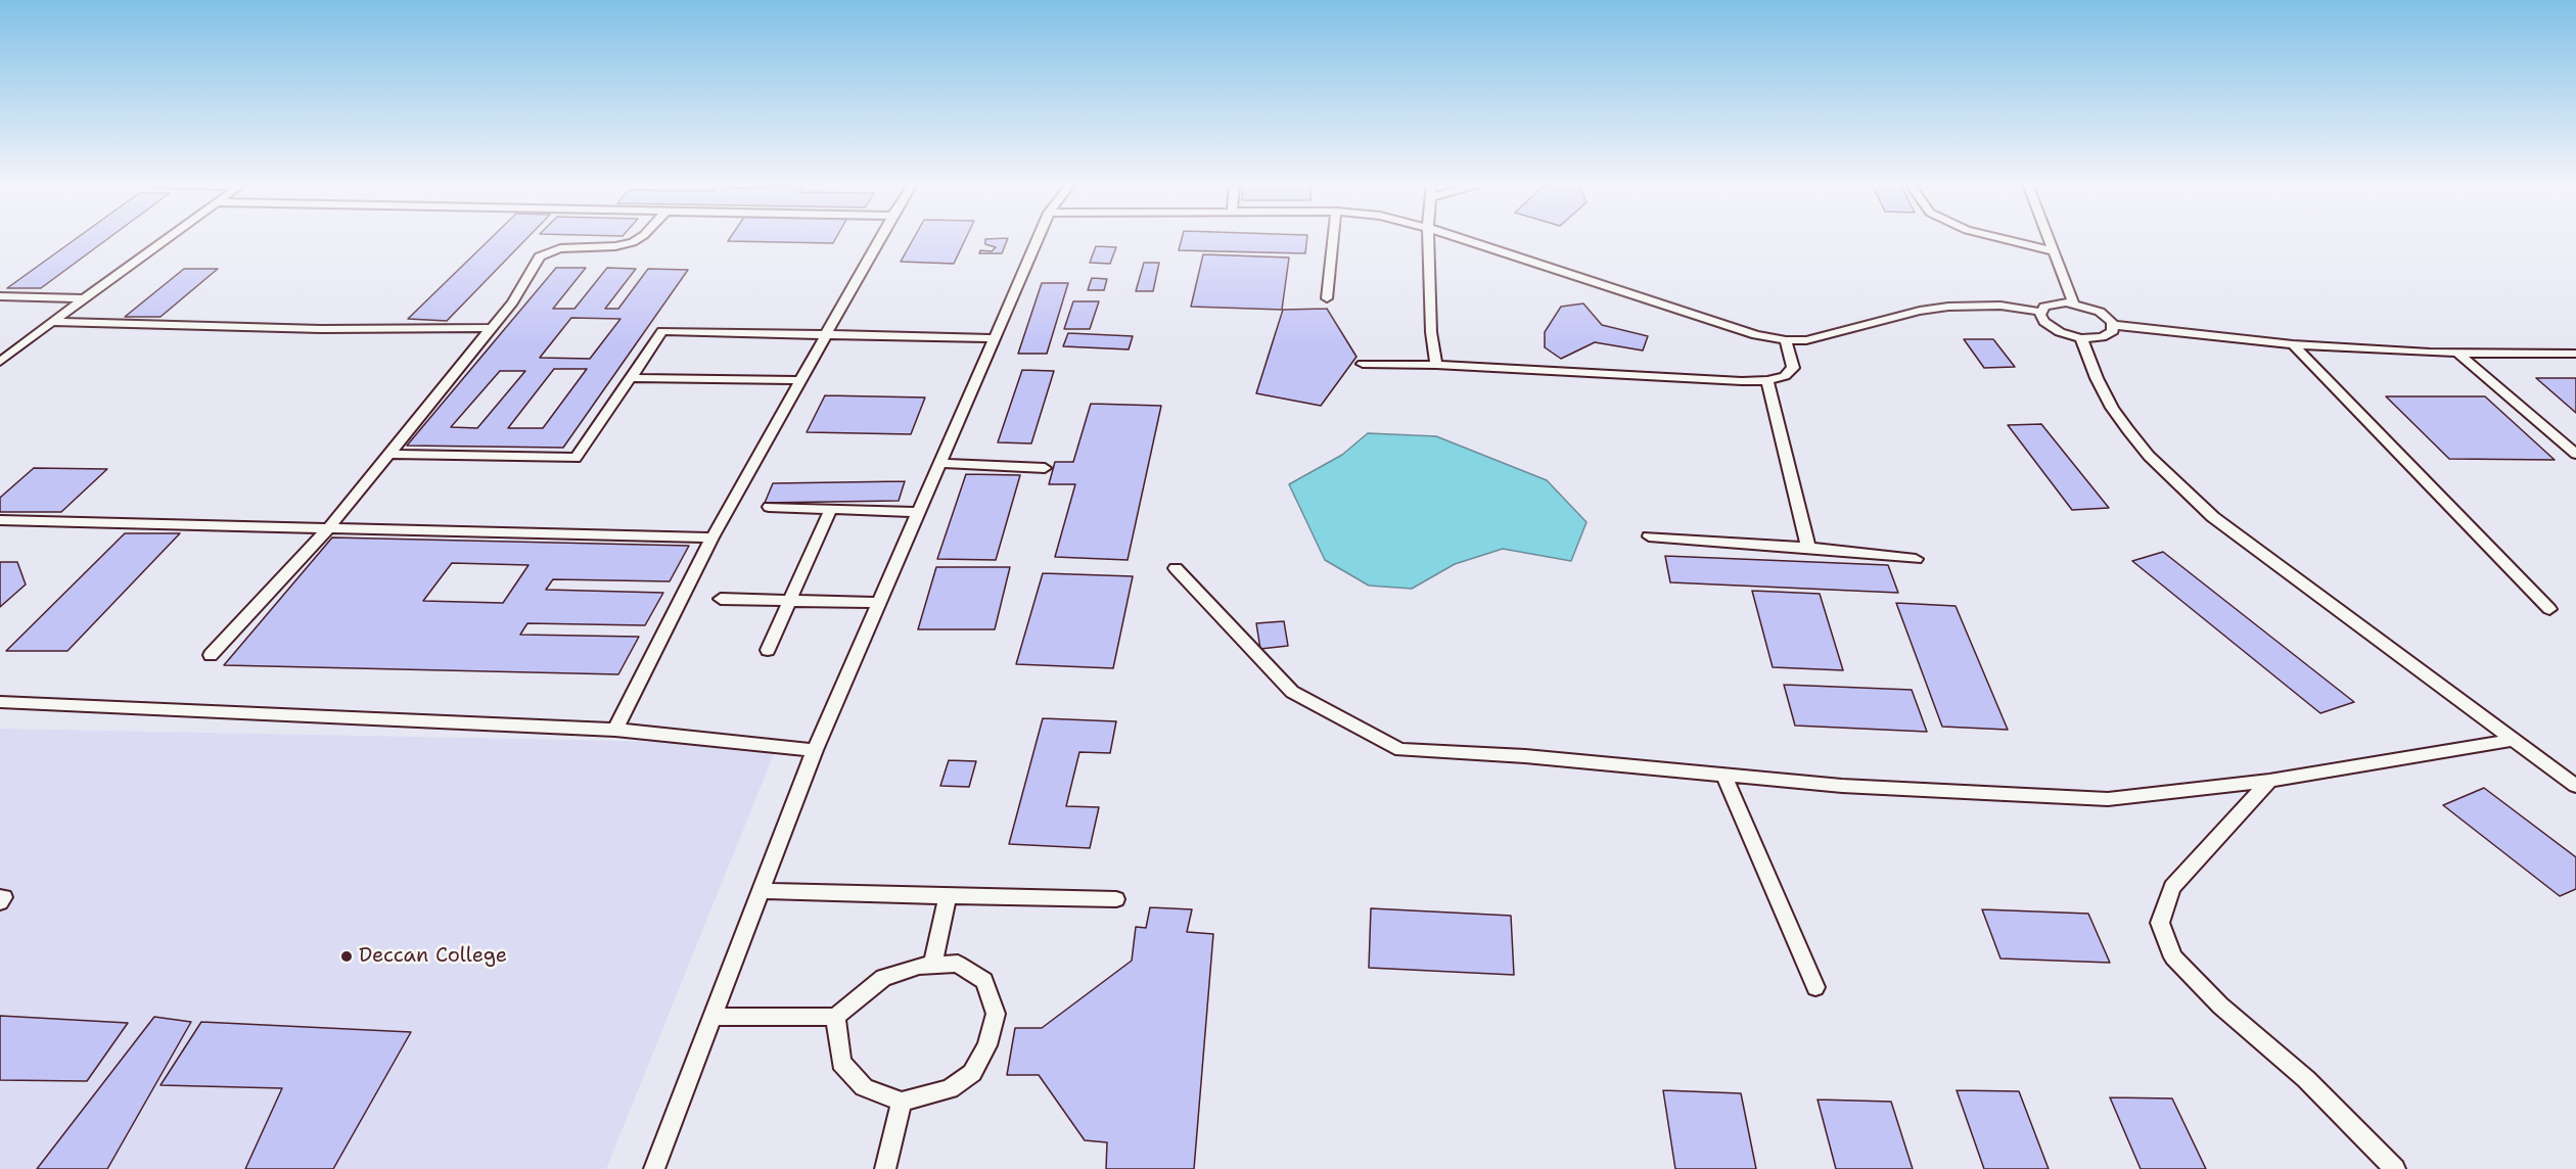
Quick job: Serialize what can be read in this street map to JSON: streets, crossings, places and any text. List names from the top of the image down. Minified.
{"places":["Deccan College"]}
